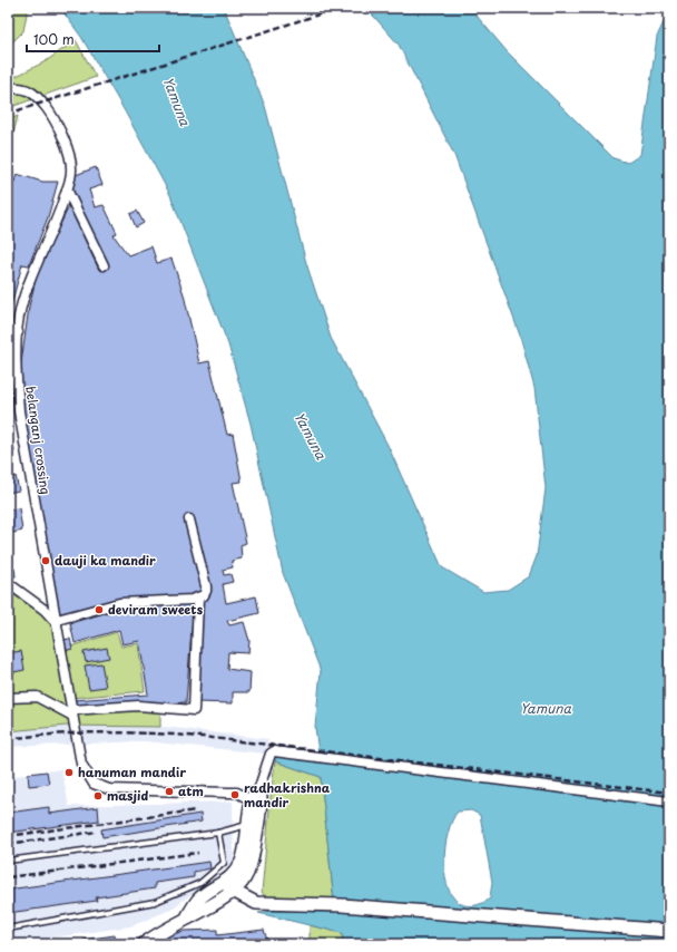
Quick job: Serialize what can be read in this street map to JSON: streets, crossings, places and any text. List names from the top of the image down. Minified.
{"streets":{"street":["belanganj crossing"]},"water":["Yamuna"],"places":["dauji ka mandir","deviram sweets","hanuman mandir","atm","radhakrishna mandir","masjid"],"scale_bar":"100 m"}
